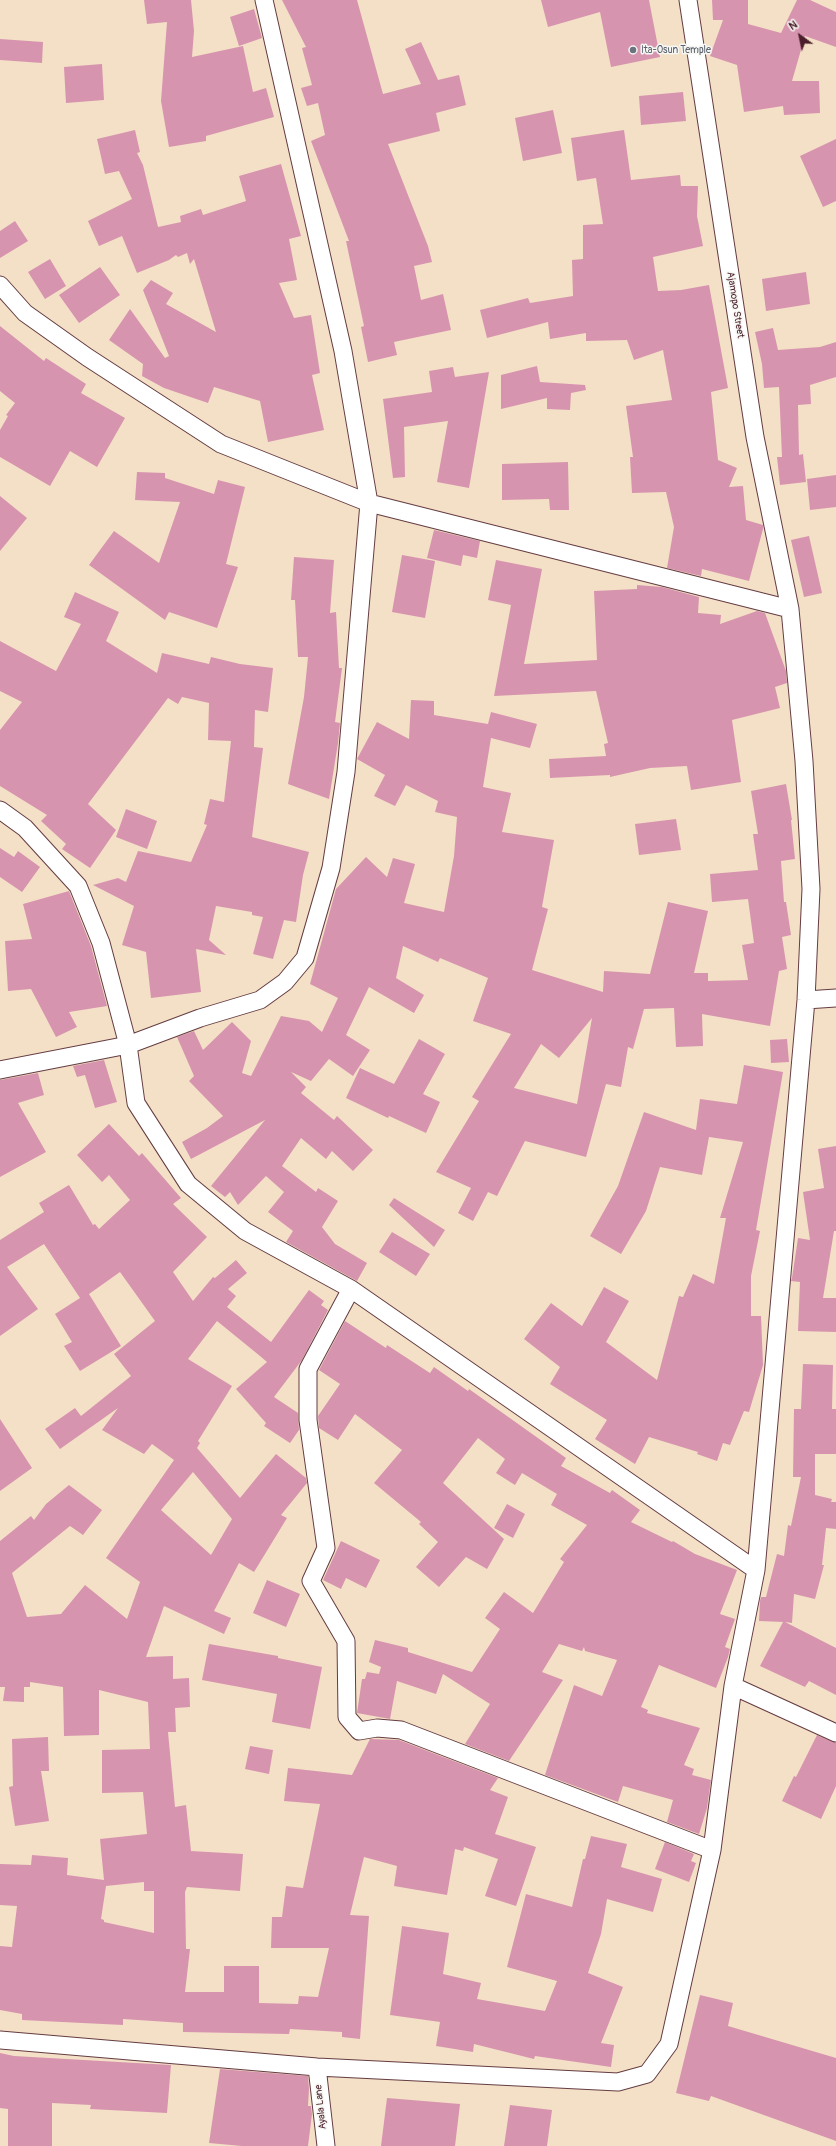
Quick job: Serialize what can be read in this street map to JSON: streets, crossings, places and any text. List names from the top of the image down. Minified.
{"streets":{"street":["Ajamopo Street","Ayala Lane"]},"crossings":[["Ajamopo Street","Ayala Lane"]],"places":["Ita-Osun Temple"],"north":"top left"}
